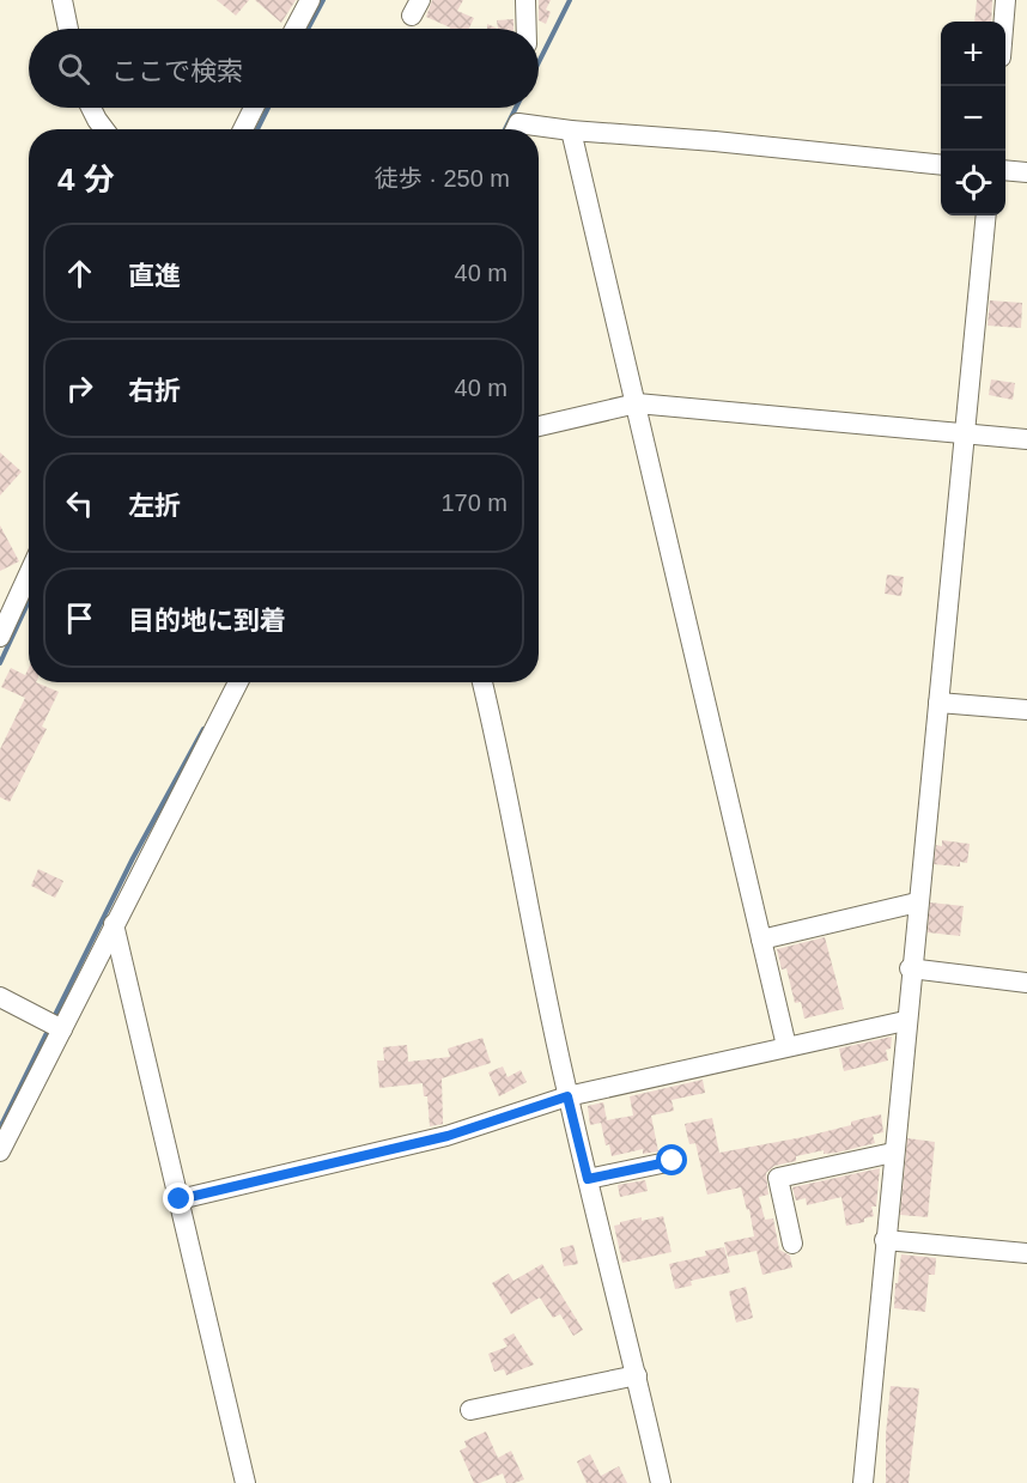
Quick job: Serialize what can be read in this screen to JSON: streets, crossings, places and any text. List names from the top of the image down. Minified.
{"page":{"map_buttons":["+","−"],"search":"ここで検索","heading":["4 分","徒歩 · 250 m"],"list":[["直進","40 m"],["右折","40 m"],["左折","170 m"],"目的地に到着"]}}
